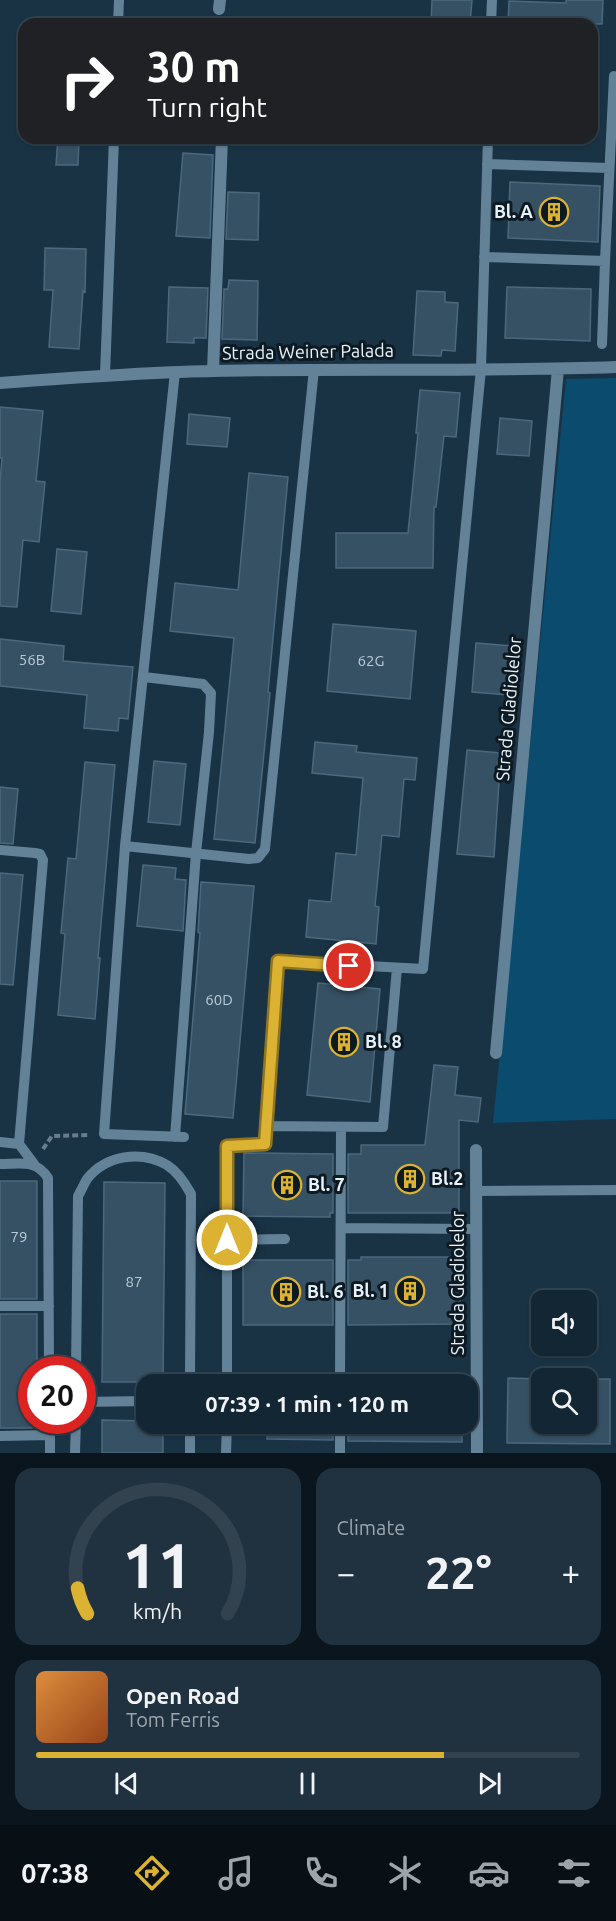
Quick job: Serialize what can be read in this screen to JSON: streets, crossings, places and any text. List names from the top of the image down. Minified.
{"streets":{"street":["Strada Weiner Palada","Strada Gladiolelor"]},"crossings":[["Strada Weiner Palada","Strada Gladiolelor"]],"places":{"building":["Bl. A","Bl. 8","Bl.2","Bl. 7","Bl. 1","Bl. 6"]},"house_numbers":["56B","62G","60D","79","87"],"page":{"turn":["30 m","Turn right"],"limit":"20","trip":"07:39 · 1 min · 120 m","tile":"Climate","heat":["−","22°","+"],"song":["Open Road","Tom Ferris"],"tabs":"07:38","gauge":["11","km/h"]}}
